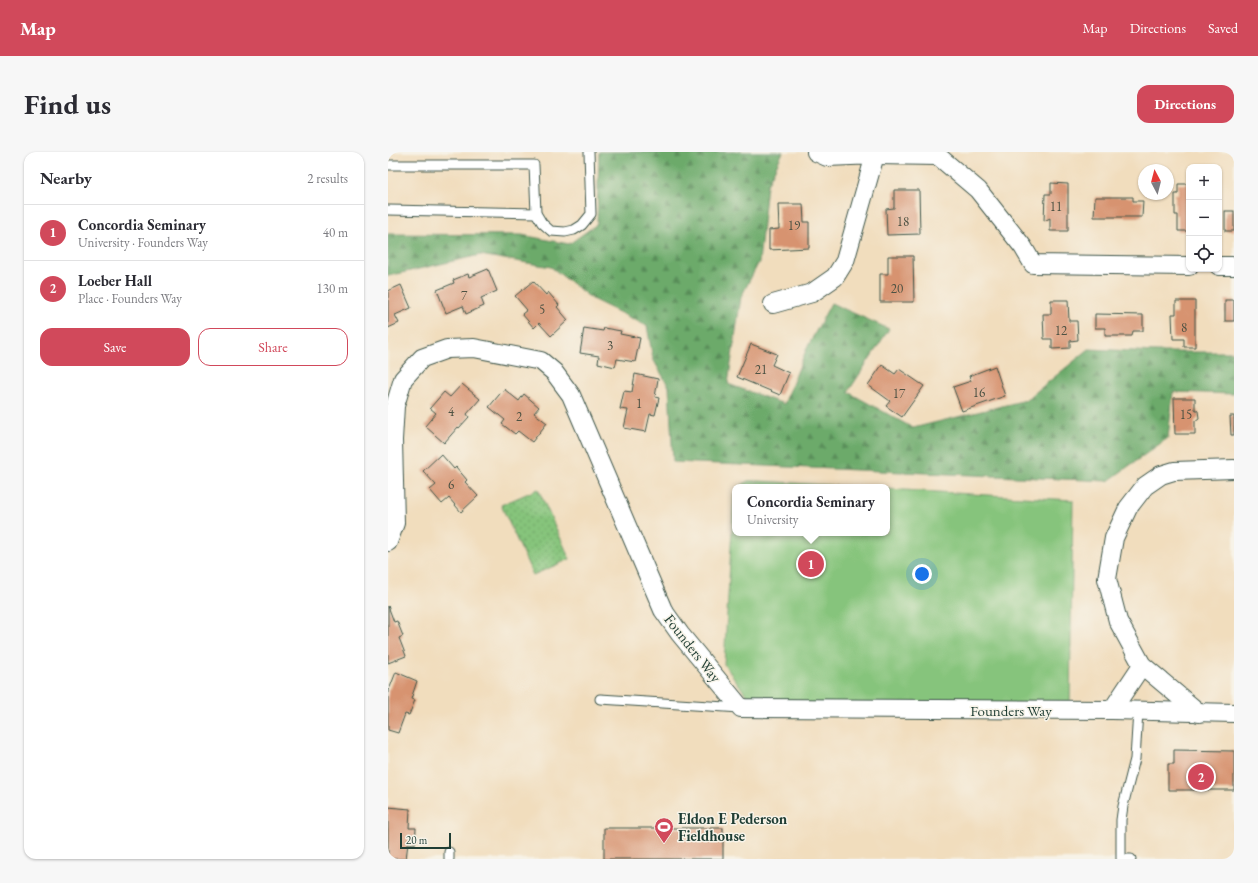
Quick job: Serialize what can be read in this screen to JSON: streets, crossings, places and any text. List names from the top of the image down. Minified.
{"streets":{"street":["Founders Way"]},"places":{"sports":["Eldon E Pederson Fieldhouse"]},"house_numbers":["11","18","19","20","7","5","8","12","3","21","16","17","1","4","15","2","6"],"scale_bar":"20 m","north":"top","page":{"header":"Map","nav":["Map","Directions","Saved"],"buttons":["Directions",["Save","Share"]],"title":"Find us","heading":["Nearby","2 results"],"map_buttons":["+","−"],"list":[{"mark":"1","name":"Concordia Seminary","note":"University · Founders Way","value":"40 m"},{"mark":"2","name":"Loeber Hall","note":"Place · Founders Way","value":"130 m"}],"popup":["Concordia Seminary","University"],"pins":["1","2"],"scale":"20 m"}}
